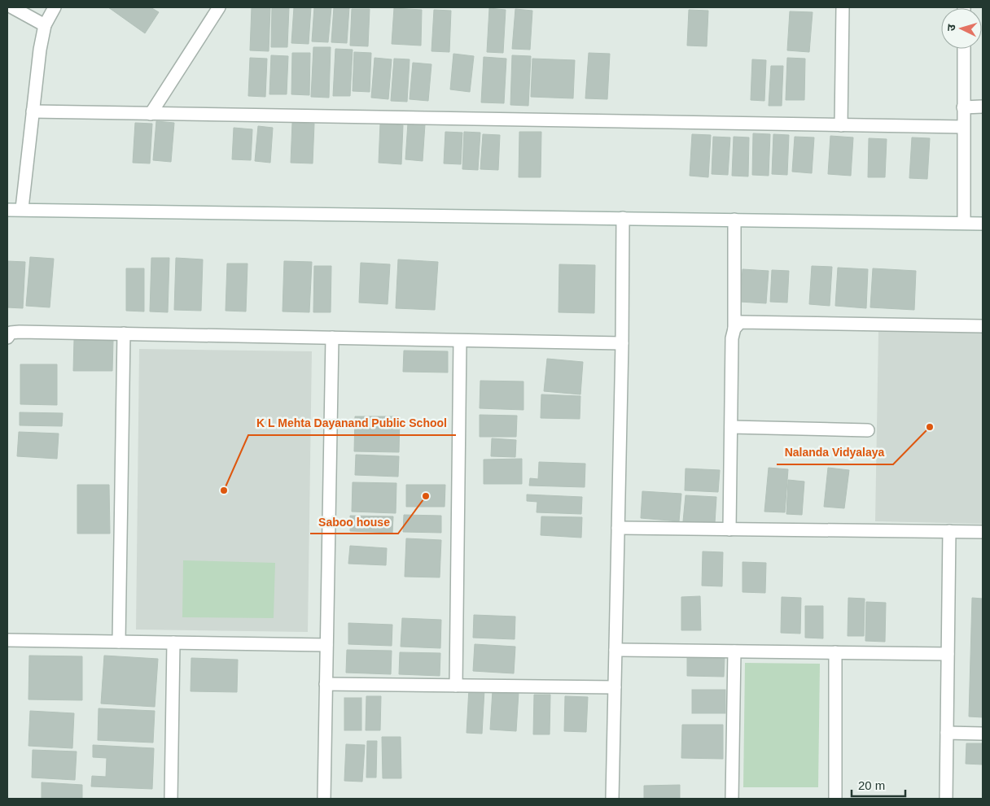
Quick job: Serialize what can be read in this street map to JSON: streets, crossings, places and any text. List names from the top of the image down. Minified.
{"places":["Nalanda Vidyalaya","K L Mehta Dayanand Public School","Saboo house"],"scale_bar":"20 m","north":"left"}
